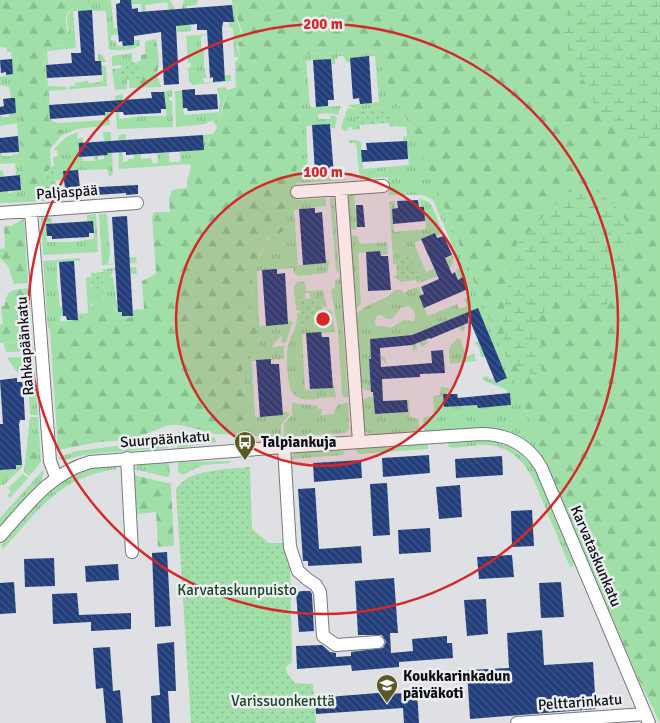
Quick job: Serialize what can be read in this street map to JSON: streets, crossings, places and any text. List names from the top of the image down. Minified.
{"streets":{"street":["Paljaspää","Rahkapäänkatu","Suurpäänkatu","Karvataskunkatu","Pelttarinkatu"]},"crossings":[["Paljaspää","Rahkapäänkatu"],["Rahkapäänkatu","Suurpäänkatu"],["Suurpäänkatu","Karvataskunkatu"],["Karvataskunkatu","Pelttarinkatu"]],"parks":["Karvataskunpuisto","Varissuonkenttä"],"places":{"bus stop":["Talpiankuja"],"school or university":["Koukkarinkadun päiväkoti"]},"rings":["200 m","100 m"]}
